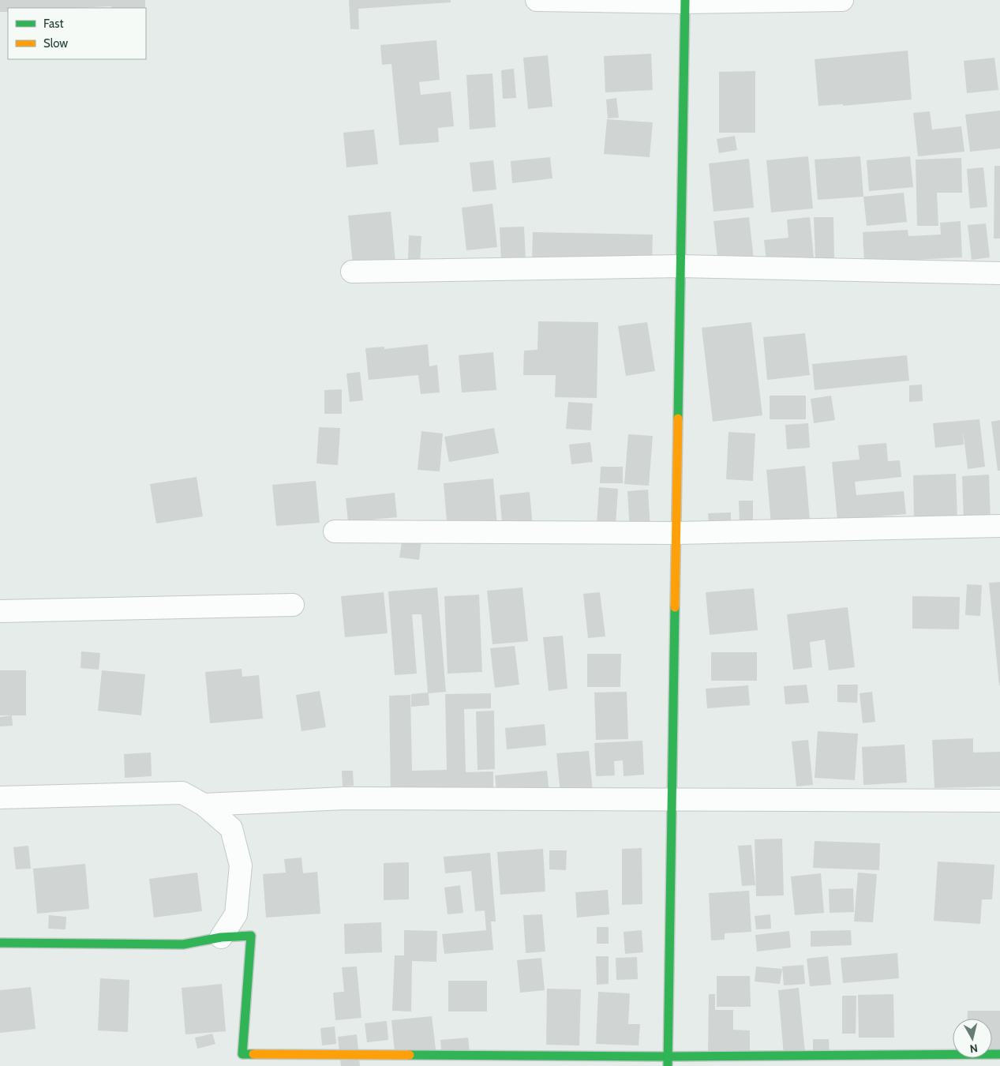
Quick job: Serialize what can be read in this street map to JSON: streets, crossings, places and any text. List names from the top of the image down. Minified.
{"legend":["Fast","Slow"],"north":"bottom"}
